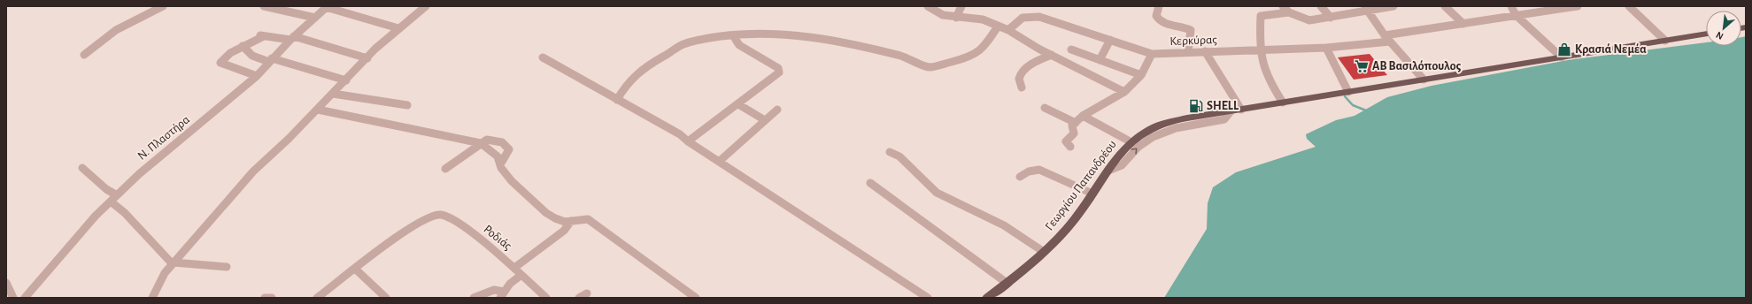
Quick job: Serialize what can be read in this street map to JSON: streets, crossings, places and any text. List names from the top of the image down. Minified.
{"streets":{"main road":["Γεωργίου Παπανδρέου"],"street":["Κερκύρας","Ν. Πλαστήρα","Ροδιάς"]},"places":{"shop":["Κρασιά Νεμέα"],"supermarket":["ΑΒ Βασιλόπουλος"],"fuel station":["SHELL"]},"north":"bottom left"}
